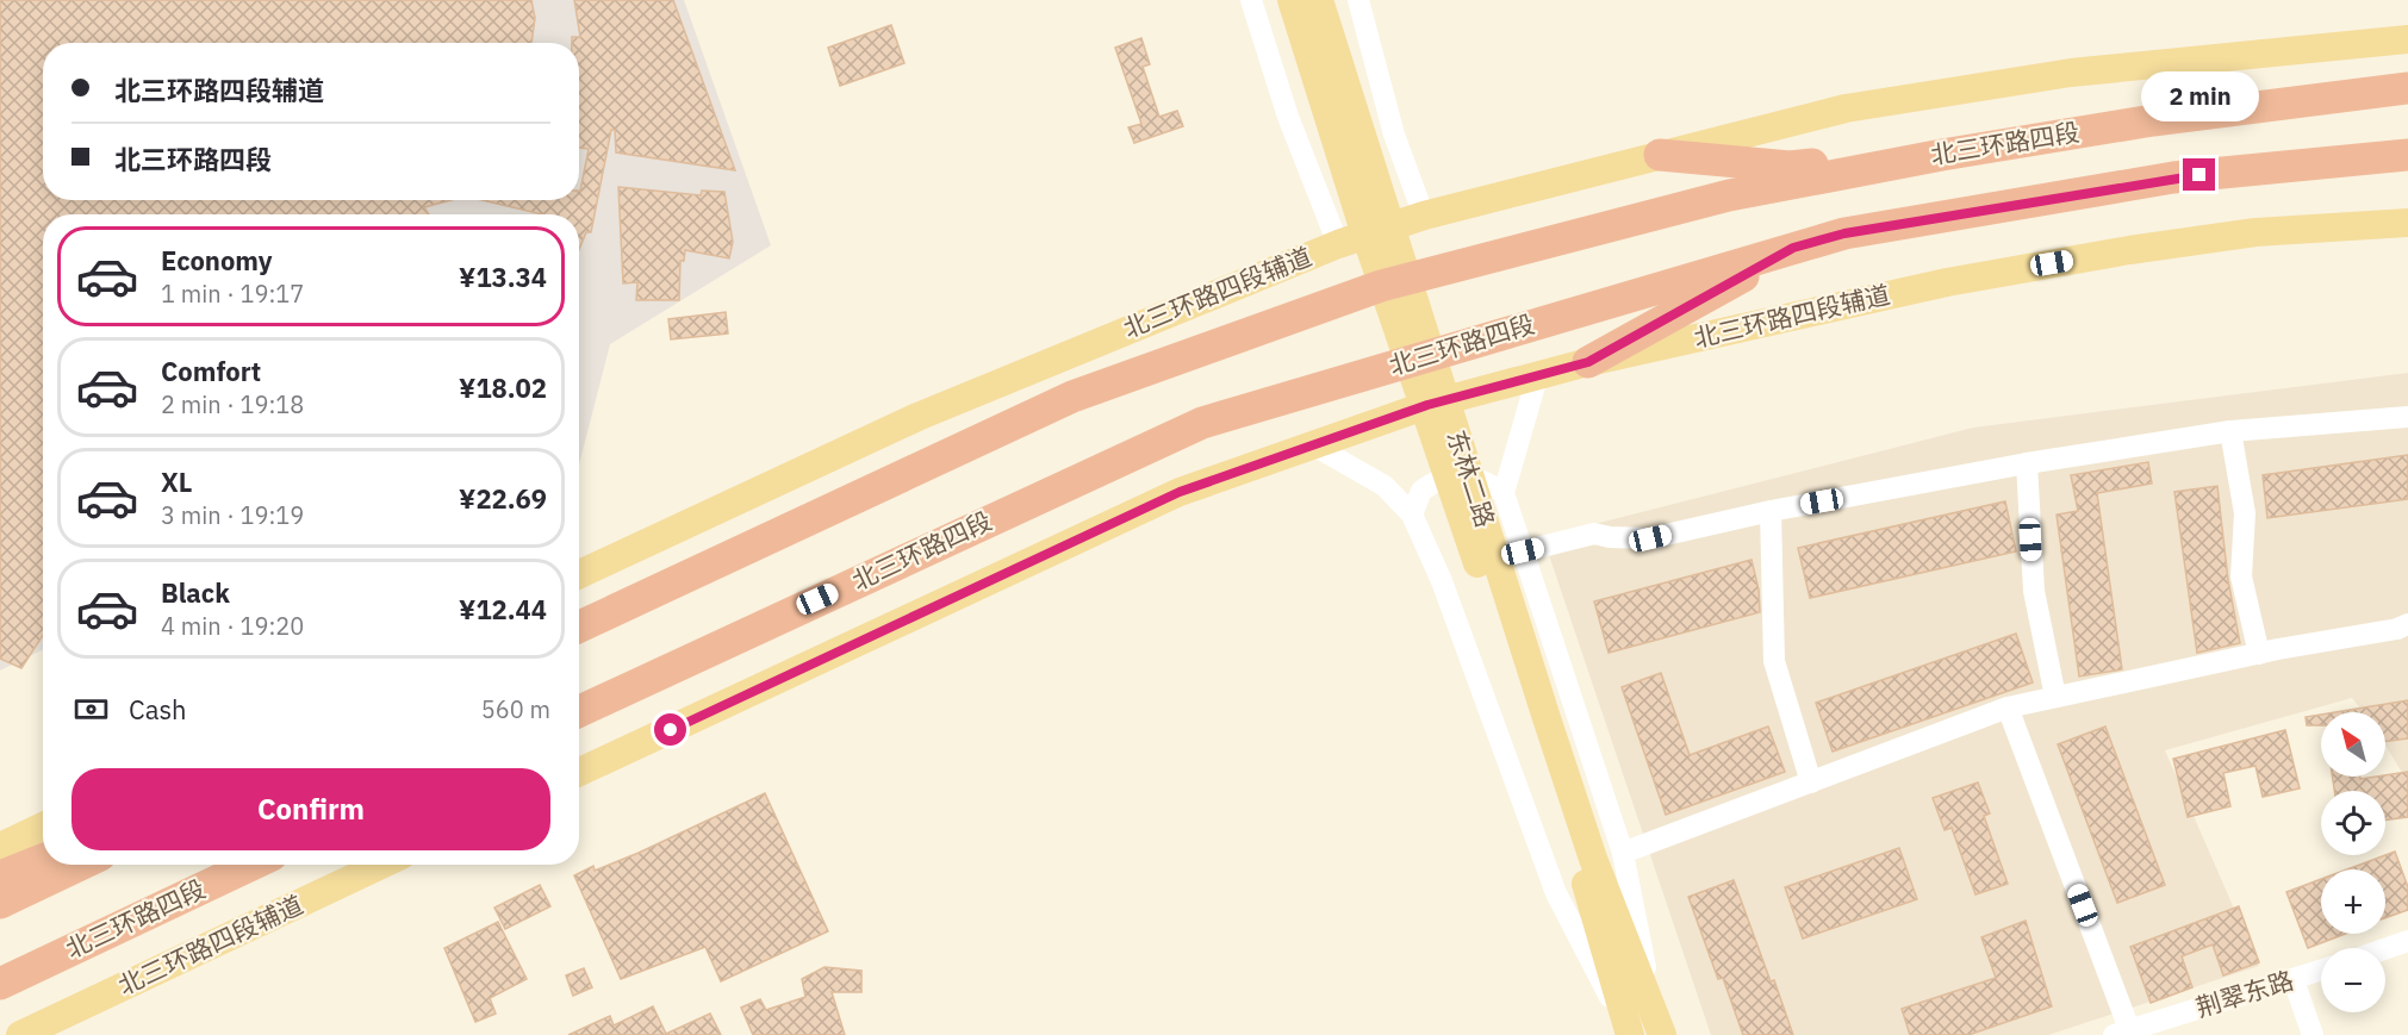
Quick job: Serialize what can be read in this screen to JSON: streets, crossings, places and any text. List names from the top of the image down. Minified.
{"streets":{"highway":["北三环路四段"],"main road":["北三环路四段辅道","东林二路"],"street":["荆翠东路"]},"north":"top left","page":{"banner":["北三环路四段辅道","北三环路四段"],"bubble":"2 min","list":[{"name":"Economy","note":"1 min · 19:17","value":"¥13.34"},{"name":"Comfort","note":"2 min · 19:18","value":"¥18.02"},{"name":"XL","note":"3 min · 19:19","value":"¥22.69"},{"name":"Black","note":"4 min · 19:20","value":"¥12.44"}],"pay":["Cash","560 m"],"map_buttons":["+","−"],"buttons":"Confirm"}}
